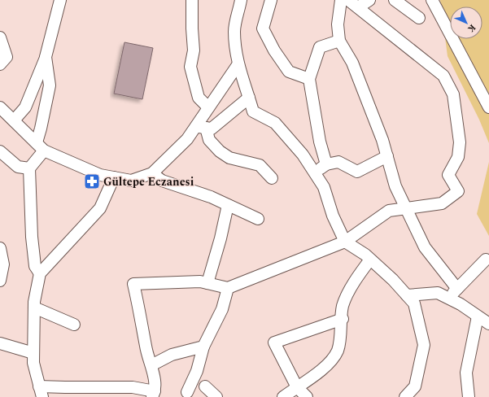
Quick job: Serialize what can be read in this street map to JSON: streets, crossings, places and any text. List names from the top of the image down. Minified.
{"places":{"pharmacy":["Gültepe Eczanesi"]},"north":"bottom right"}
